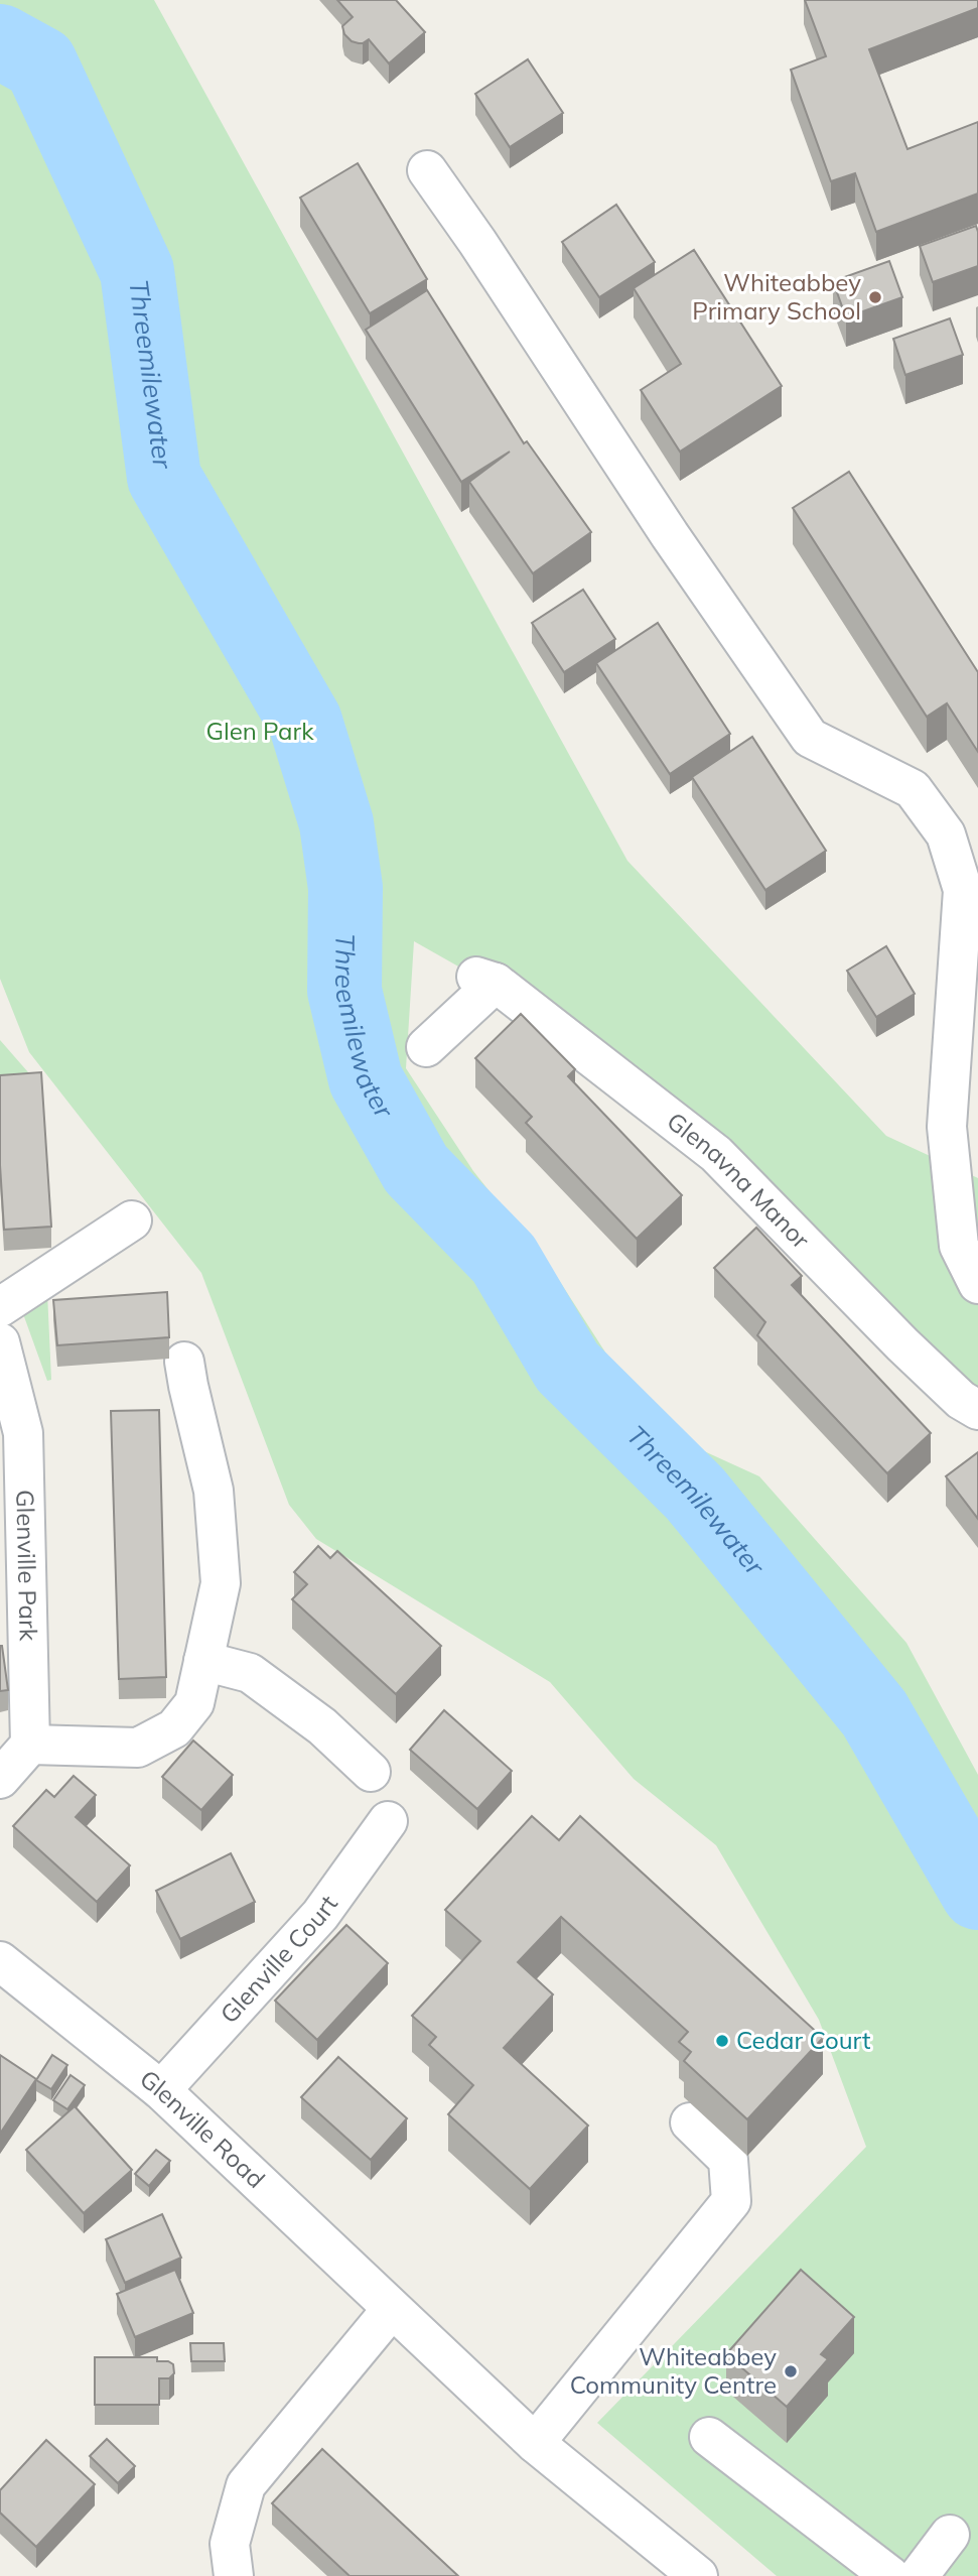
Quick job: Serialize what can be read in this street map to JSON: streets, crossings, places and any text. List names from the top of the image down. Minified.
{"streets":{"street":["Glenavna Manor","Glenville Park","Glenville Court","Glenville Road"]},"crossings":[["Glenville Court","Glenville Road"]],"water":["Threemilewater"],"parks":["Glen Park"],"places":["Whiteabbey Primary School","Cedar Court","Whiteabbey Community Centre"]}
